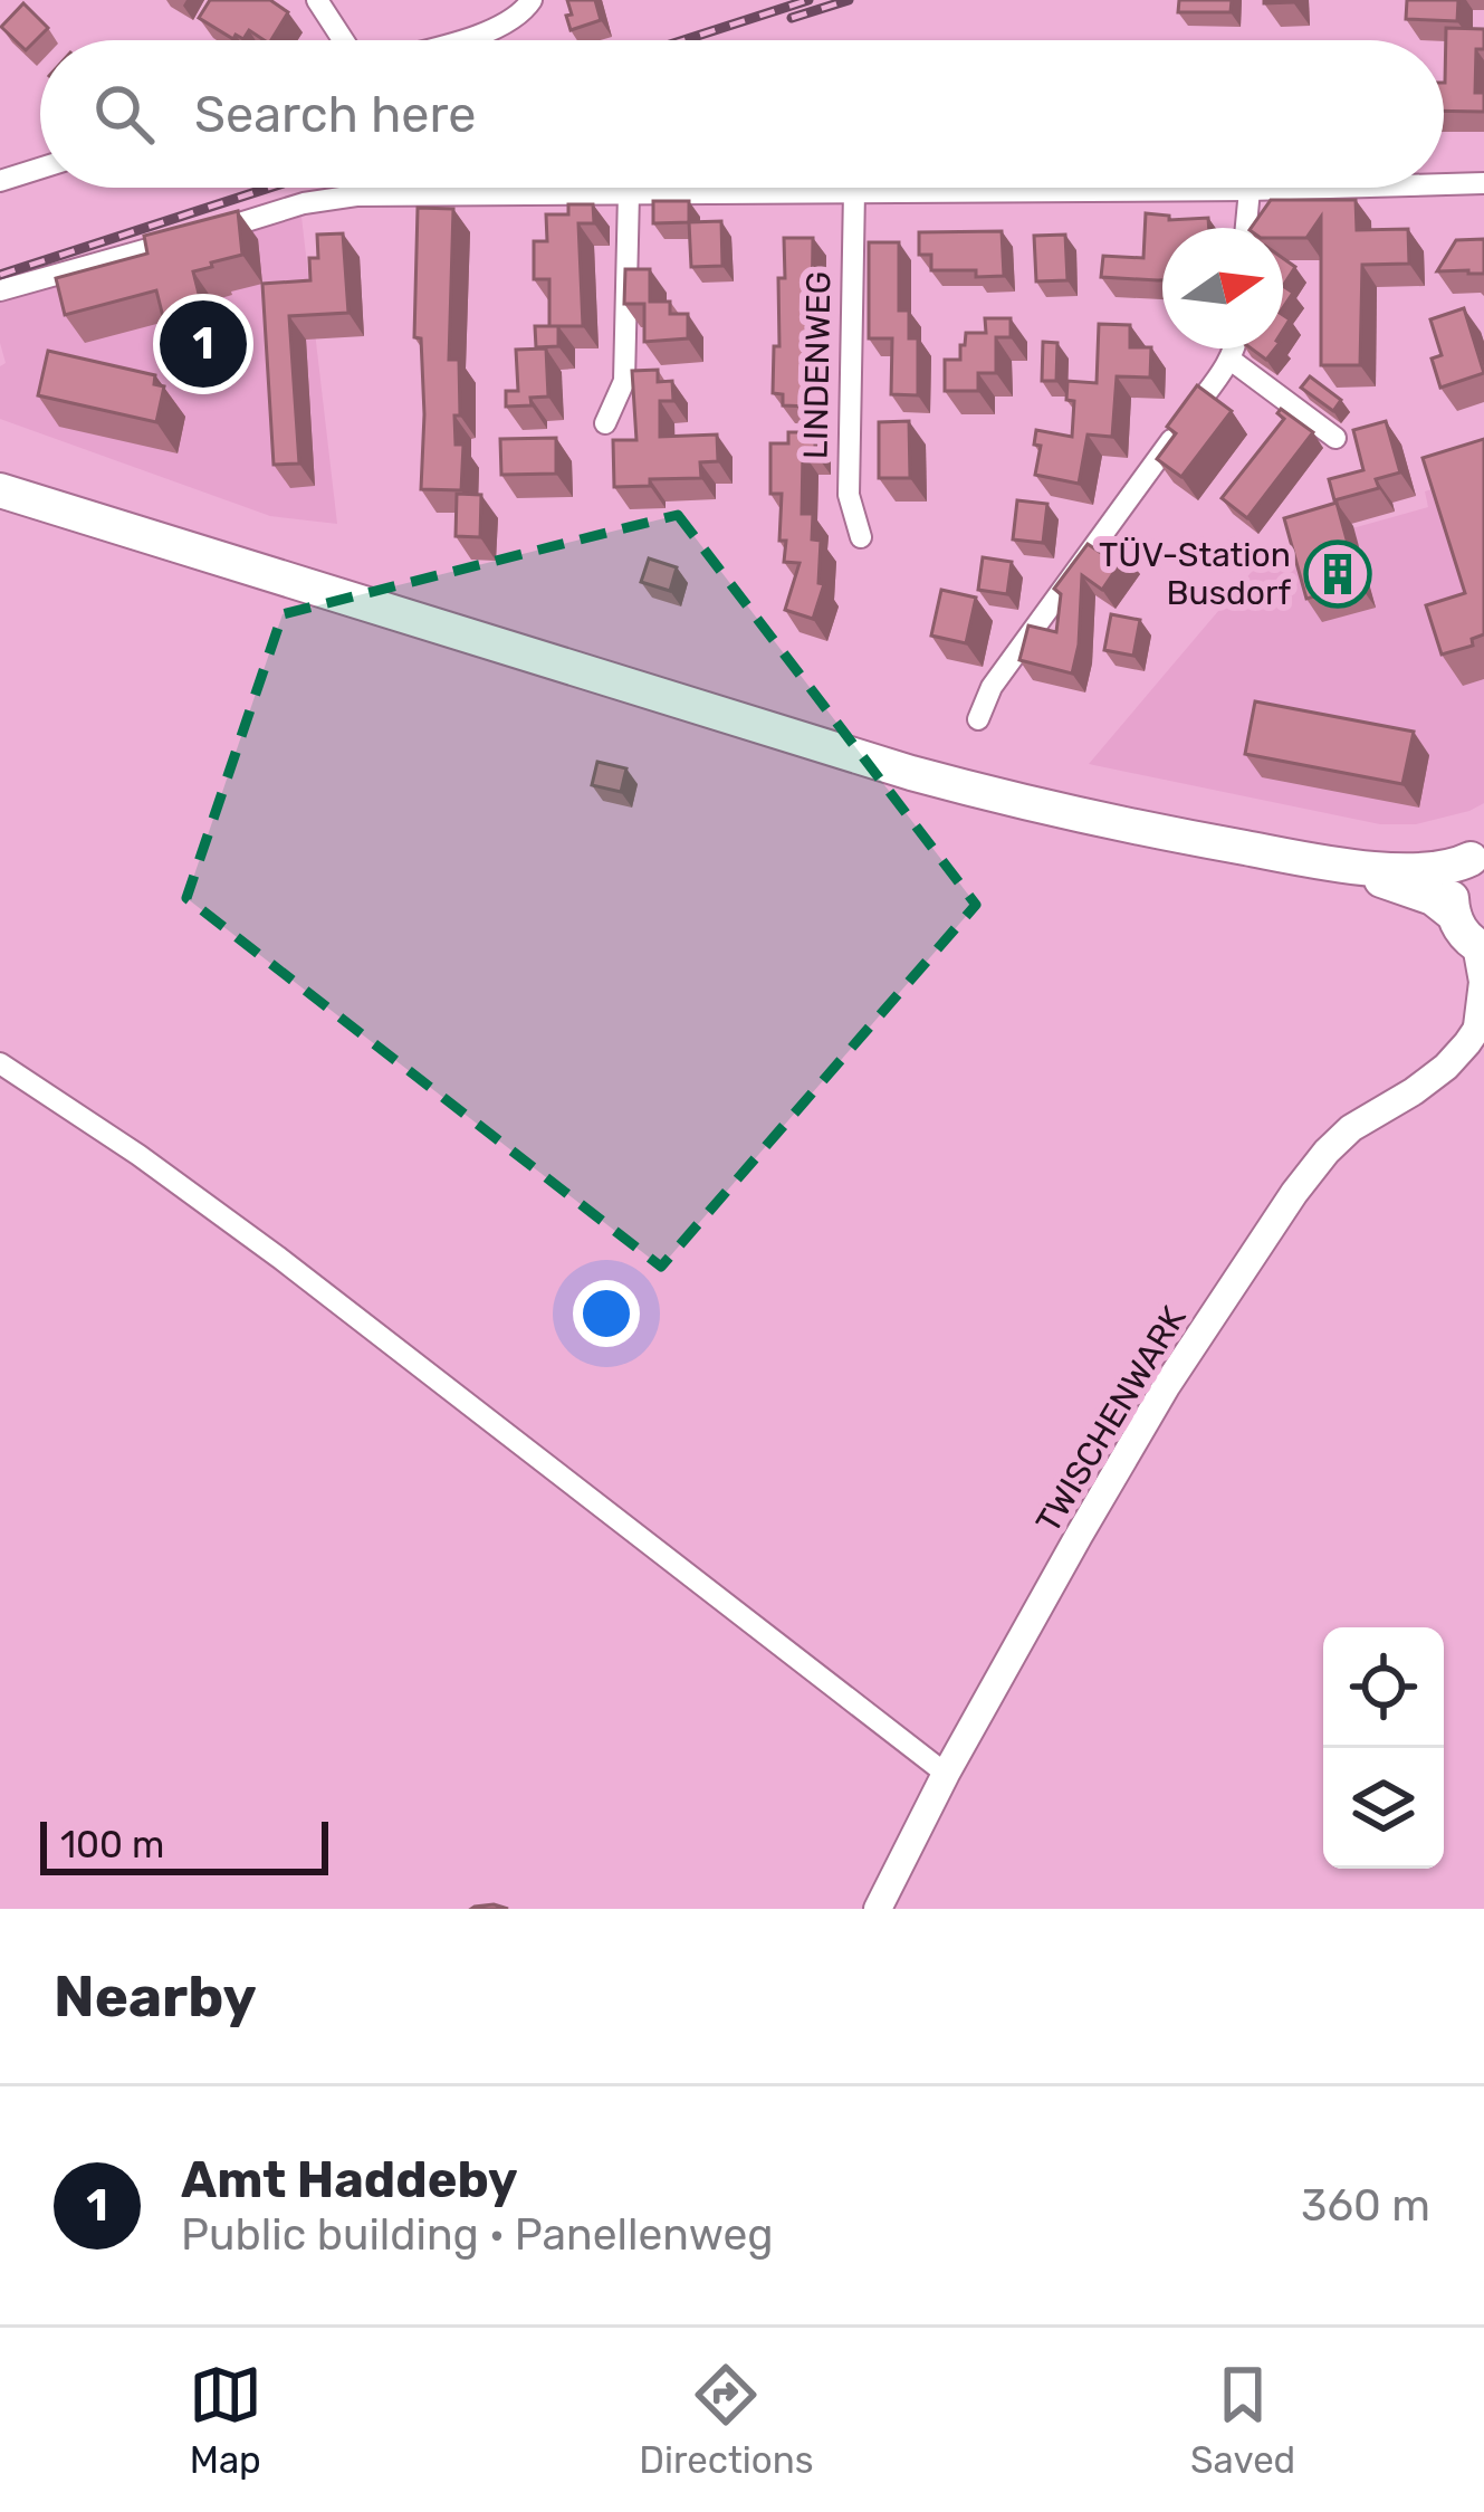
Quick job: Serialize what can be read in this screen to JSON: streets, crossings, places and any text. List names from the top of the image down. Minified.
{"streets":{"street":["LINDENWEG","TWISCHENWARK"]},"places":{"building":["TÜV-Station Busdorf"]},"scale_bar":"100 m","north":"right","page":{"search":"Search here","pins":"1","scale":"100 m","heading":"Nearby","list":[{"mark":"1","name":"Amt Haddeby","note":"Public building · Panellenweg","value":"360 m"}],"nav":["Map","Directions","Saved"]}}
